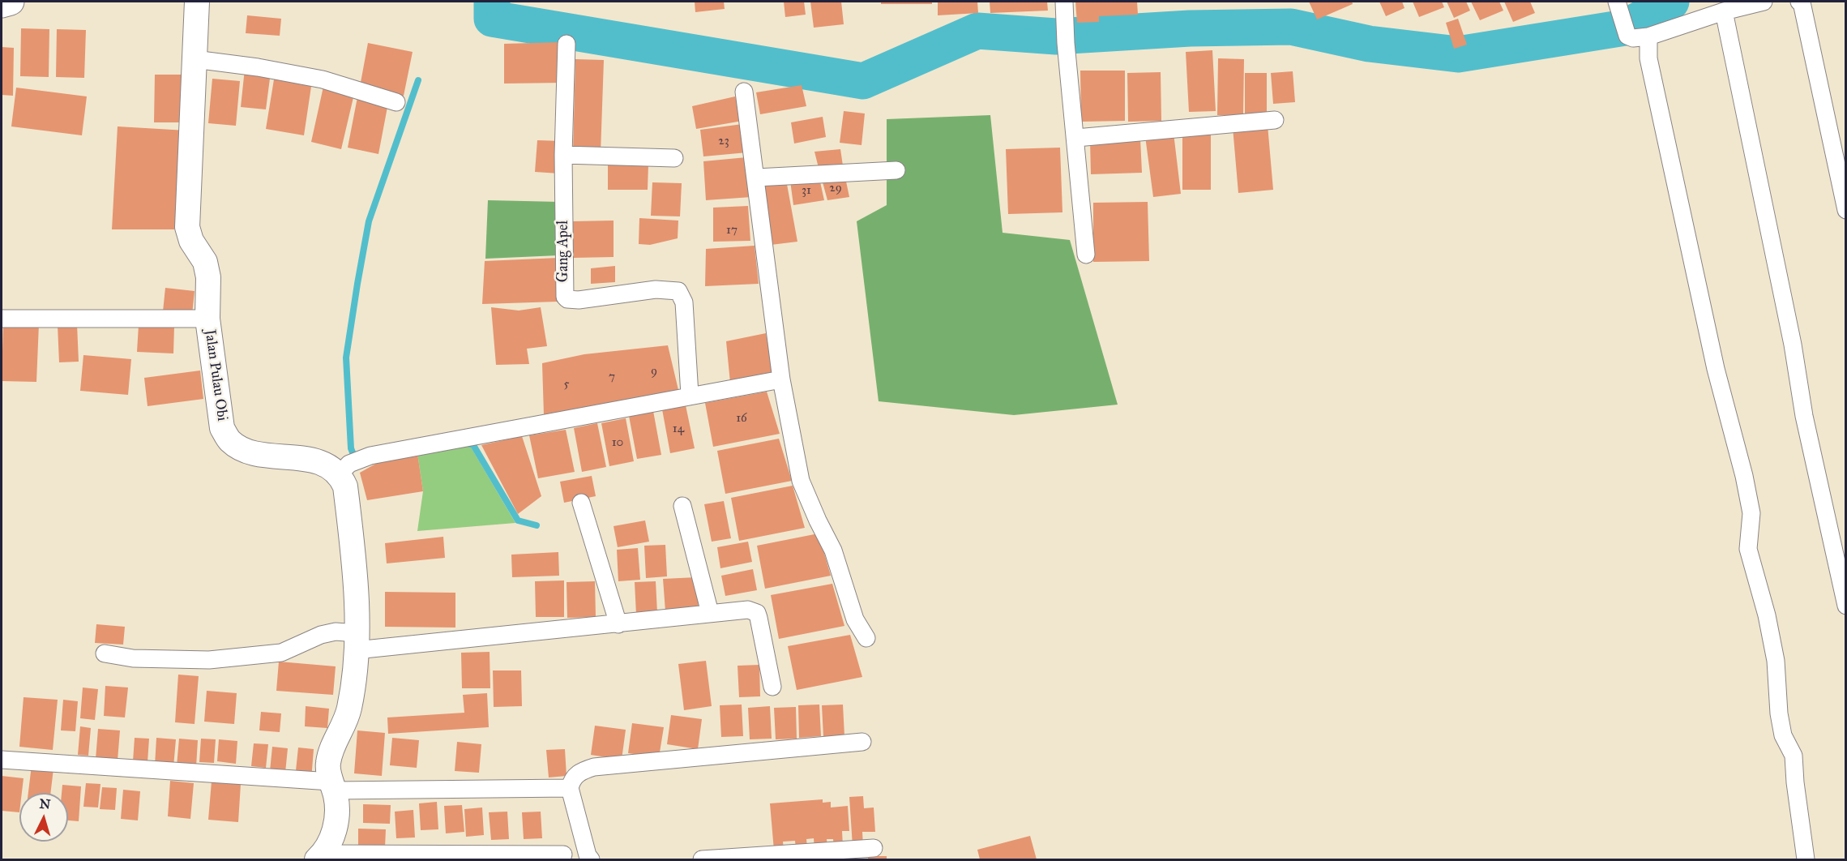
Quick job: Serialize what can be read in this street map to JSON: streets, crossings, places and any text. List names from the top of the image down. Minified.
{"streets":{"street":["Gang Apel","Jalan Pulau Obi"]},"house_numbers":["23","29","31","17","9","7","5","16","14","10"],"north":"top"}
